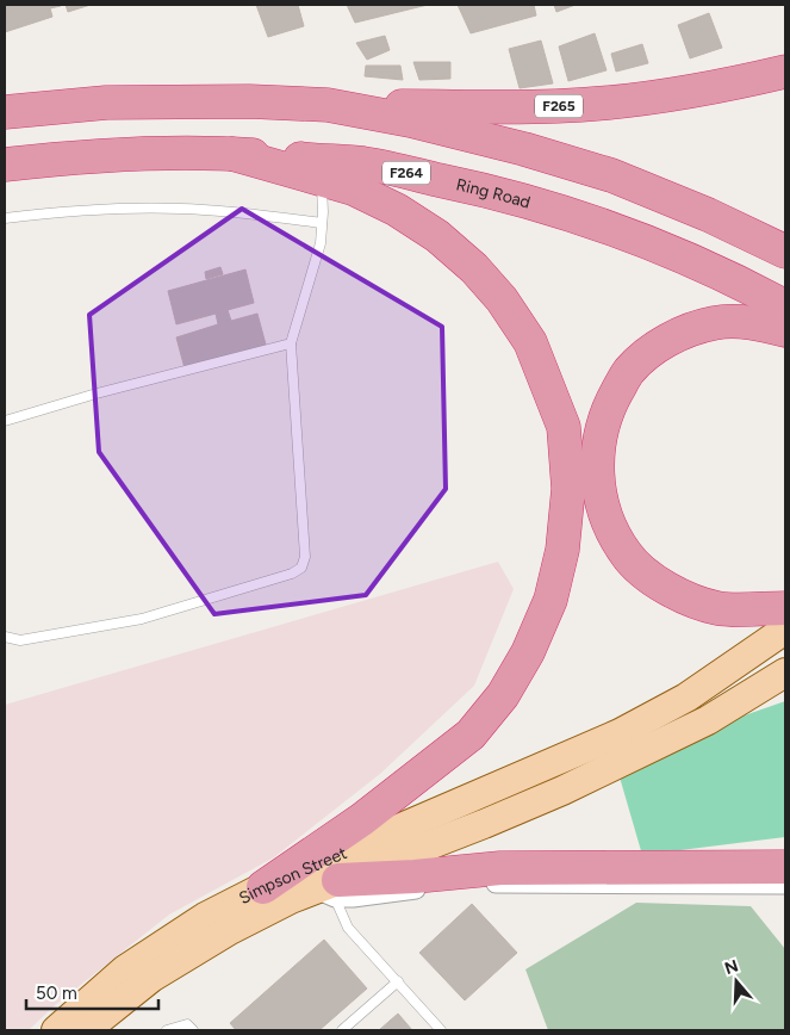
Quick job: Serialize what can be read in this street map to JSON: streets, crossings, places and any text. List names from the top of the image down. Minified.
{"streets":{"highway":["F265","F264","Ring Road"],"main road":["Simpson Street"]},"scale_bar":"50 m","north":"top"}
